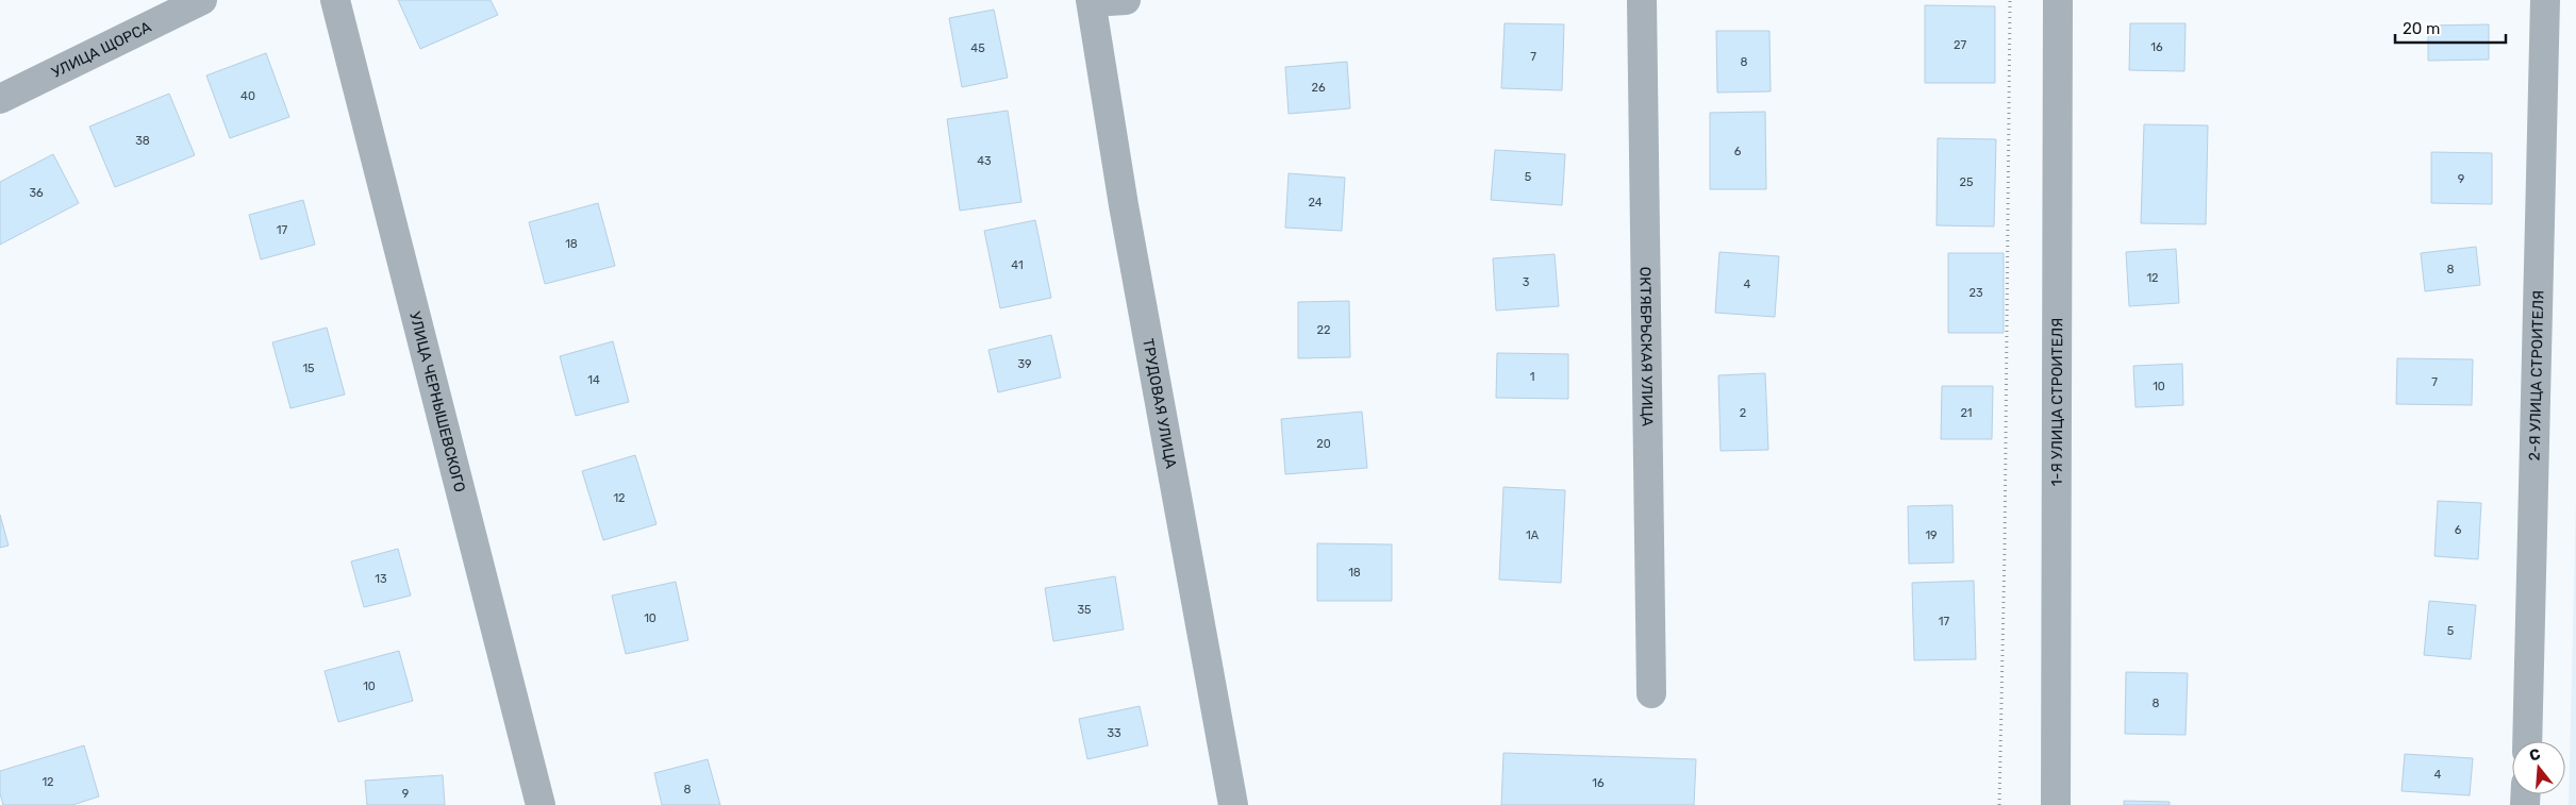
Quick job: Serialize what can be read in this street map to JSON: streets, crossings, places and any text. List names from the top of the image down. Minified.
{"streets":{"street":["УЛИЦА ЩОРСА","ОКТЯБРЬСКАЯ УЛИЦА","2-Я УЛИЦА СТРОИТЕЛЯ","УЛИЦА ЧЕРНЫШЕВСКОГО","1-Я УЛИЦА СТРОИТЕЛЯ","ТРУДОВАЯ УЛИЦА"]},"house_numbers":["27","16","45","7","8","26","40","38","6","43","5","9","25","36","24","17","18","41","8","12","3","4","23","22","39","15","1","14","7","10","2","21","20","12","6","1А","19","18","13","35","10","17","5","10","8","33","4","12","16","8","9"],"scale_bar":"20 m","north":"top"}
